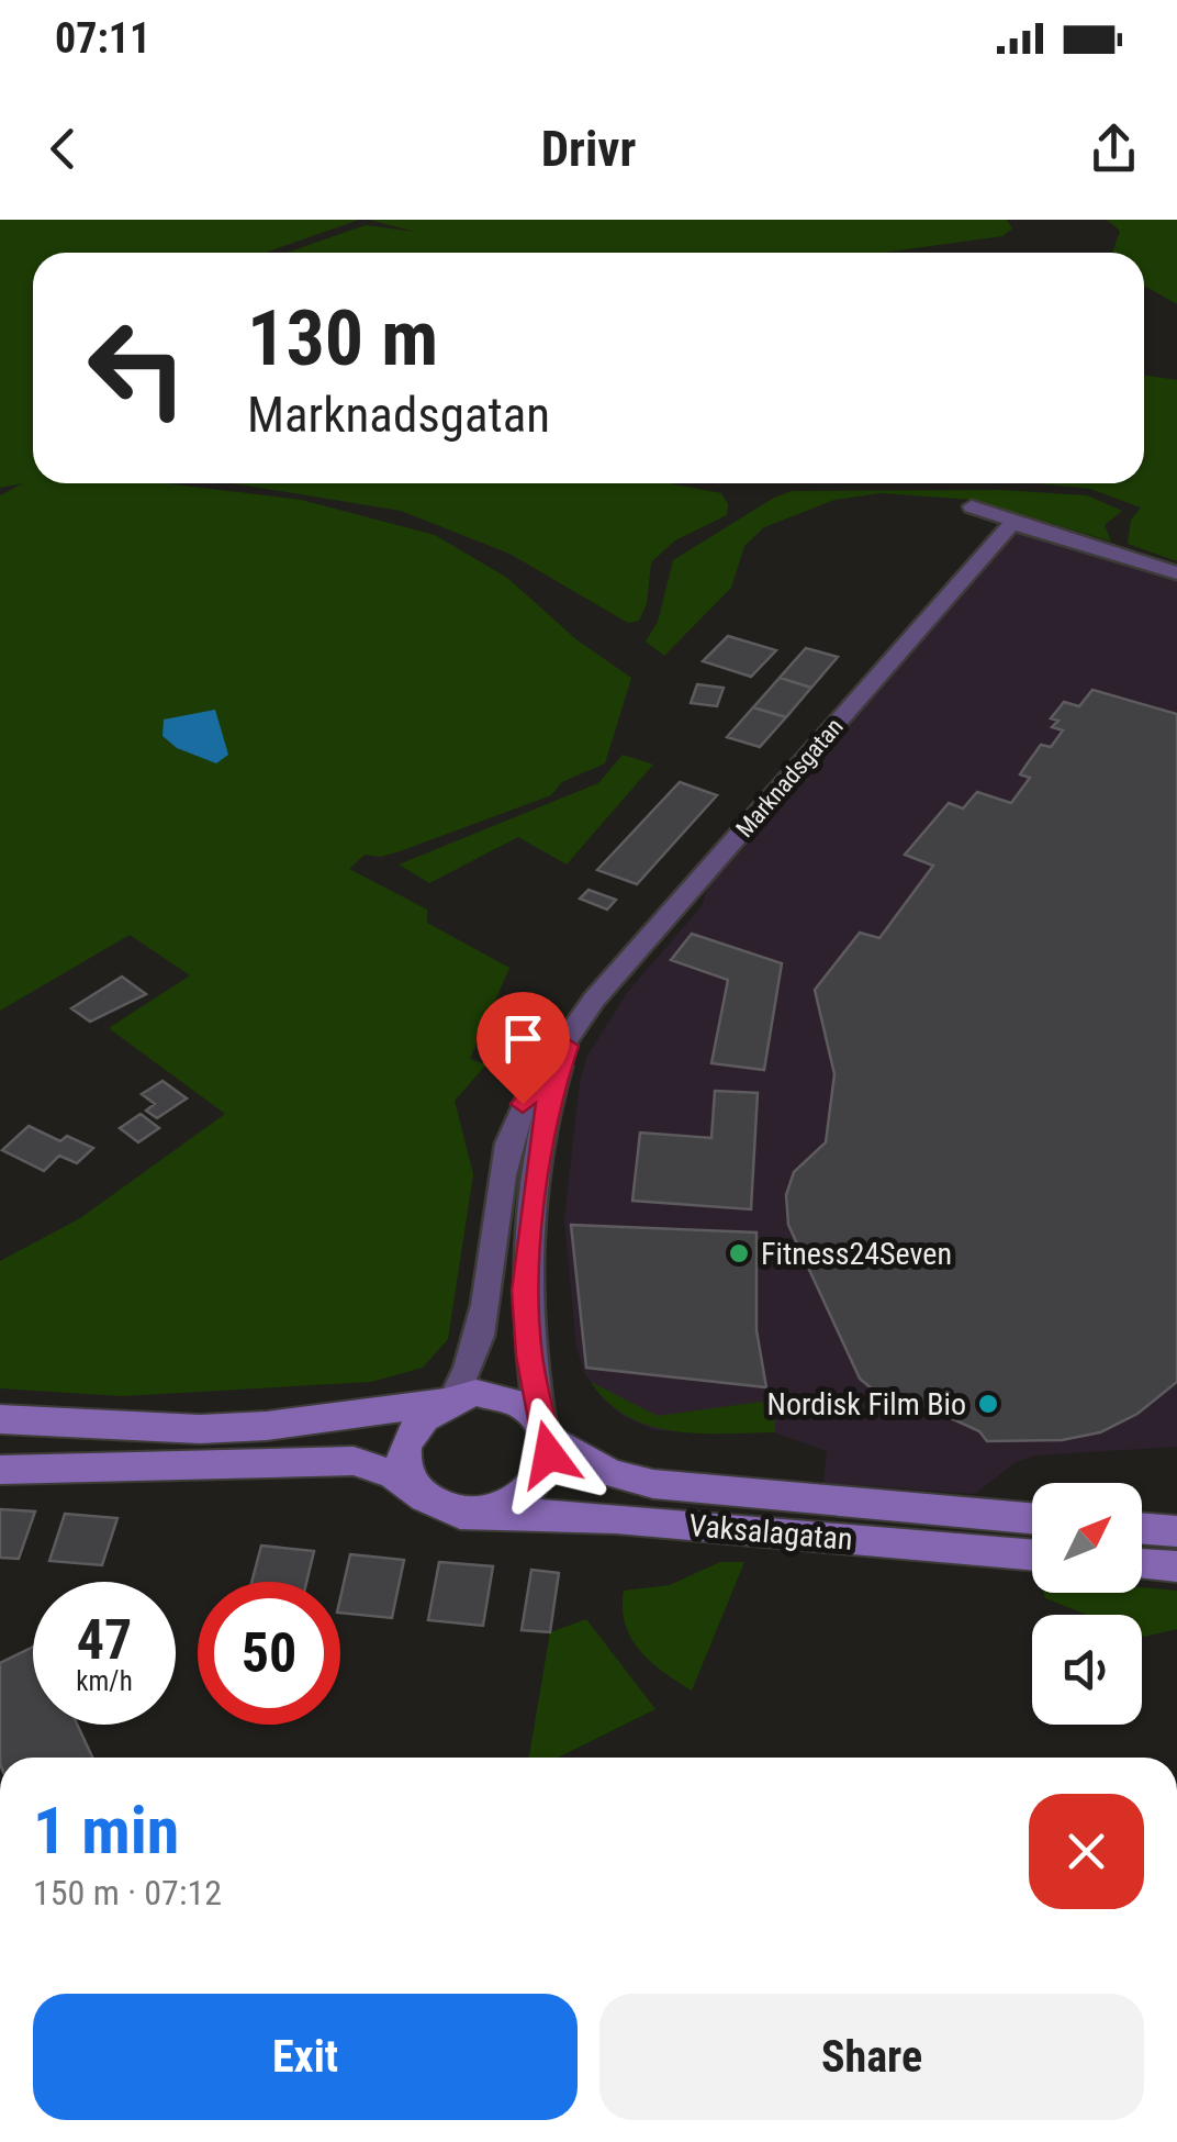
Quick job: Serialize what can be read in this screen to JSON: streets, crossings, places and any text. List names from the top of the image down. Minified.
{"streets":{"main road":["Vaksalagatan"],"street":["Marknadsgatan"]},"crossings":[["Marknadsgatan","Vaksalagatan"]],"places":["Fitness24Seven","Nordisk Film Bio"],"north":"top right","page":{"status":"07:11","header":"Drivr","turn":["130 m","Marknadsgatan"],"speed":"47 km/h","limit":"50","heading":["1 min","150 m · 07:12"],"buttons":["Exit","Share"]}}
